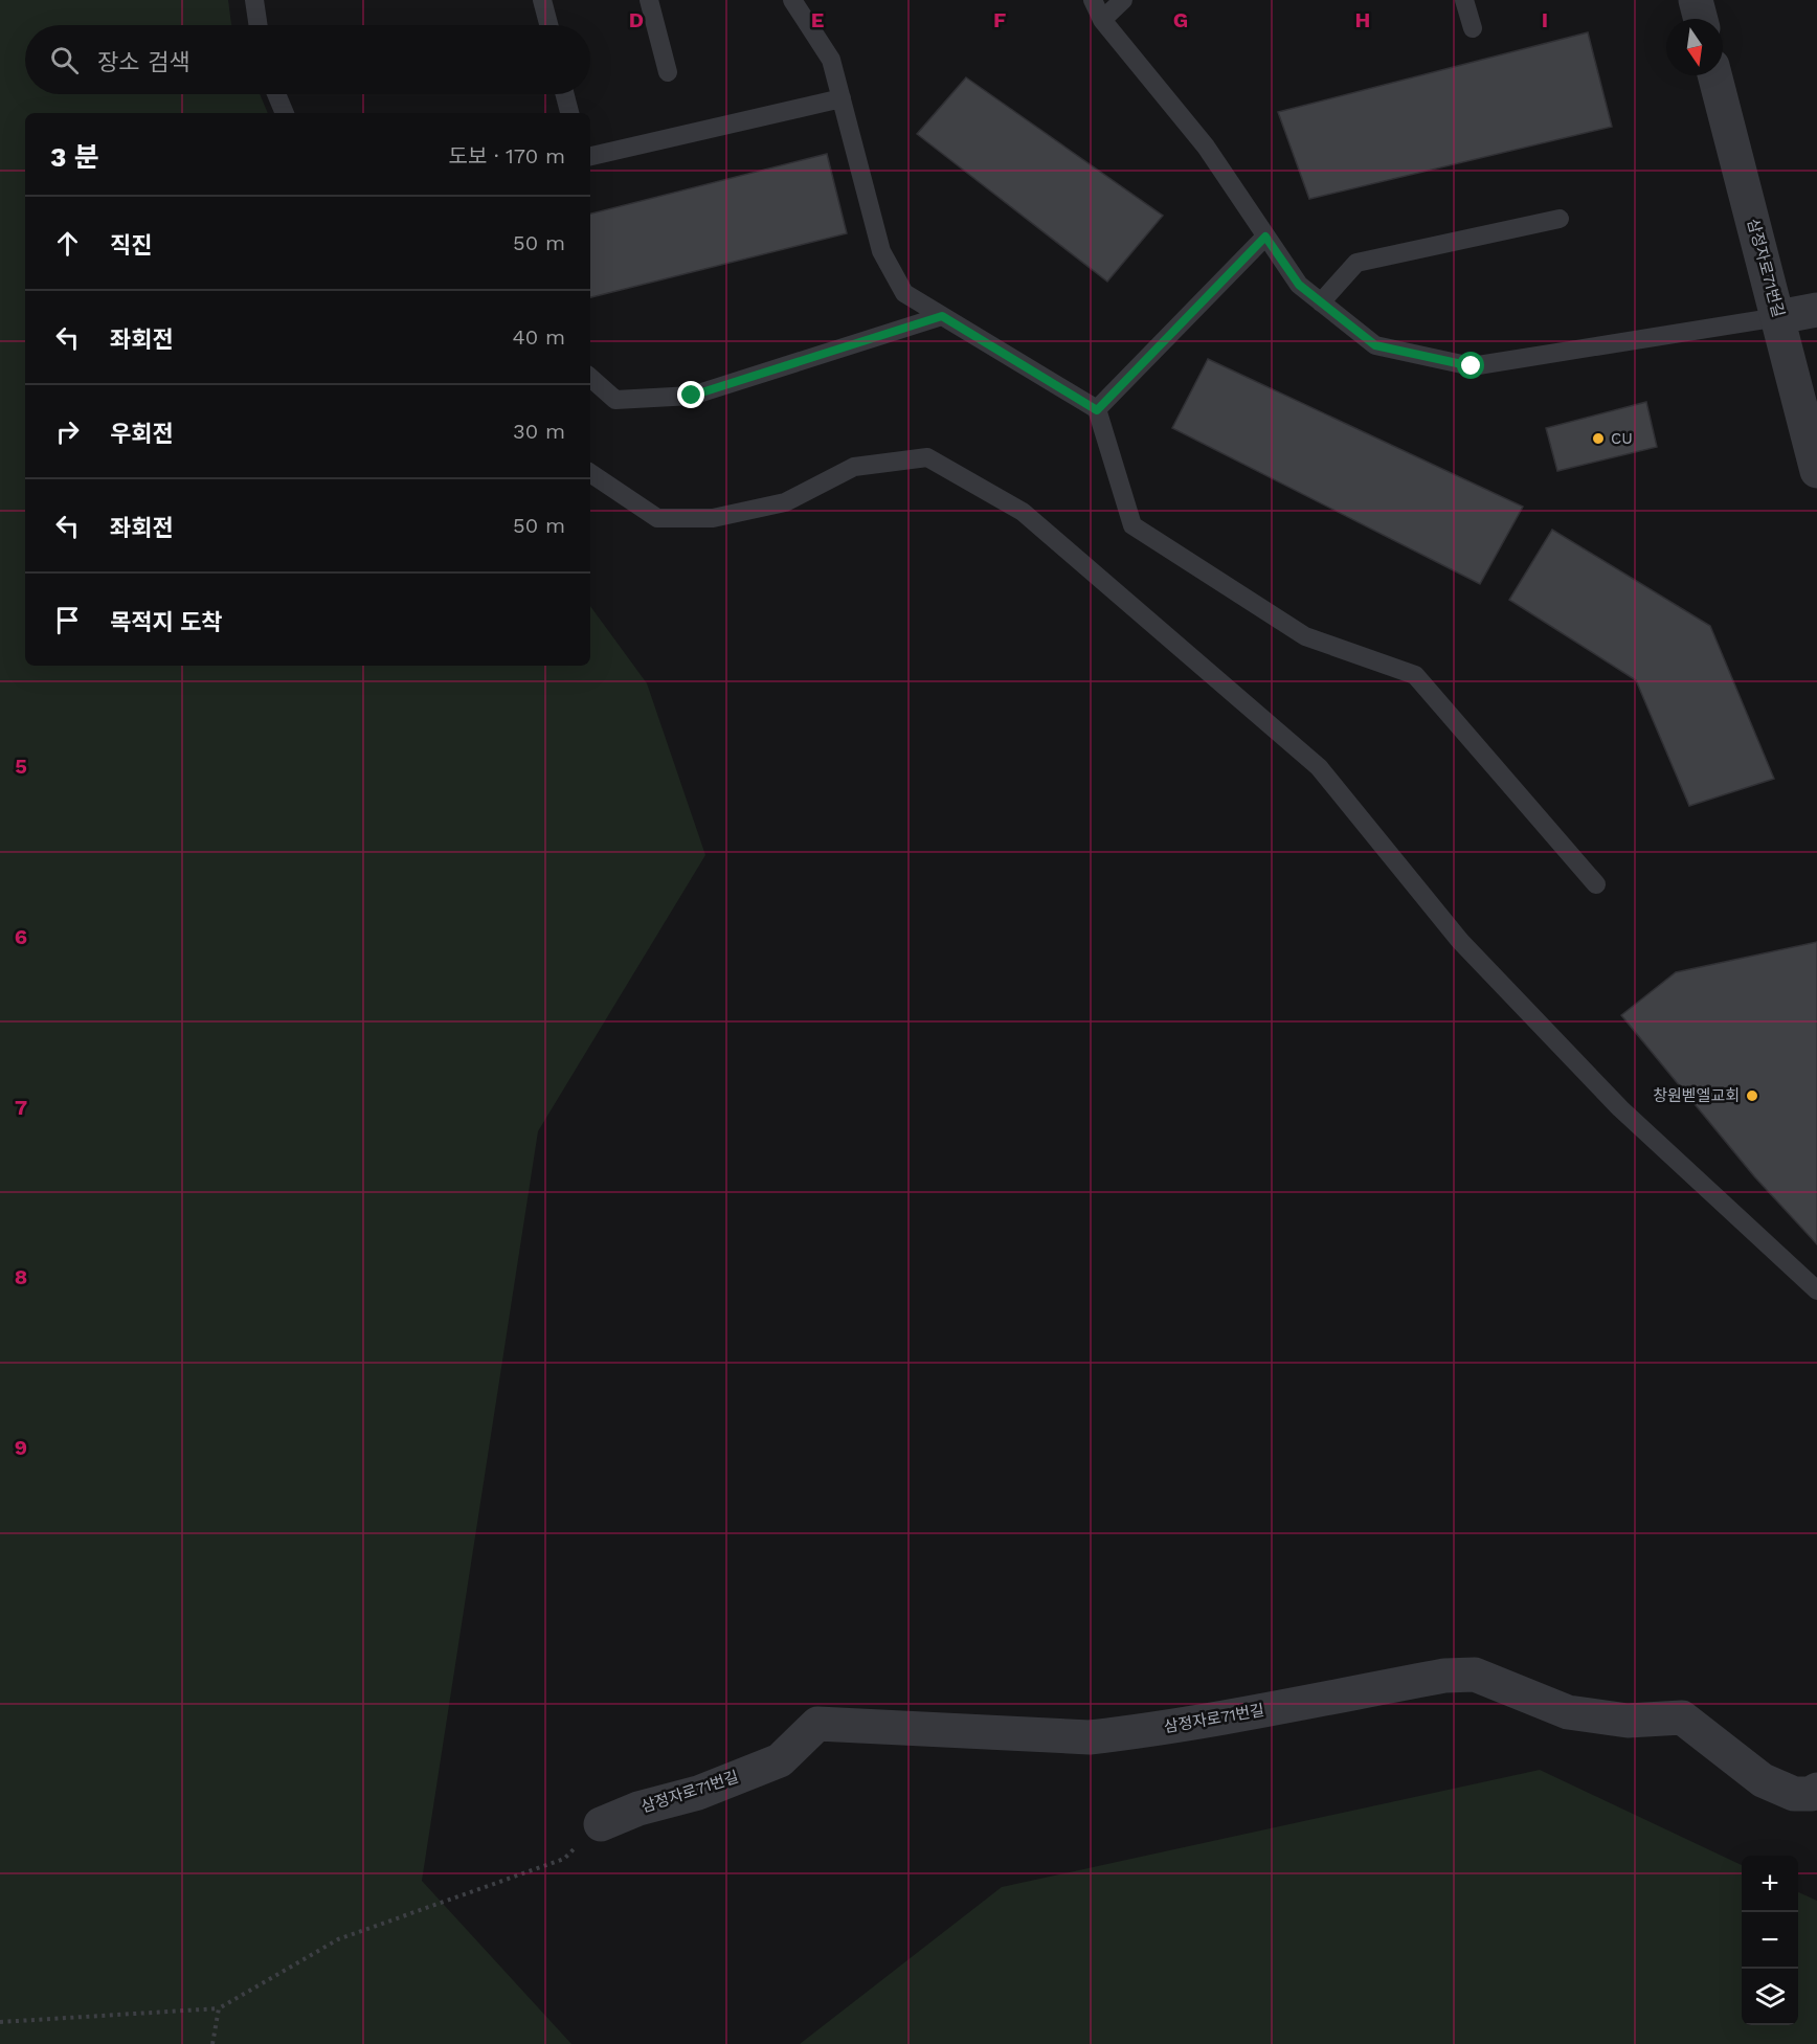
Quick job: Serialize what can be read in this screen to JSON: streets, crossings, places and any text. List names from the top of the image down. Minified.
{"streets":{"street":["삼정자로71번길"]},"places":["CU","창원벧엘교회"],"north":"bottom","page":{"search":"장소 검색","heading":["3 분","도보 · 170 m"],"list":[["직진","50 m"],["좌회전","40 m"],["우회전","30 m"],["좌회전","50 m"],"목적지 도착"],"map_buttons":["+","−"]},"grid":{"columns":["D","E","F","G","H","I"],"rows":["5","6","7","8","9"]}}
